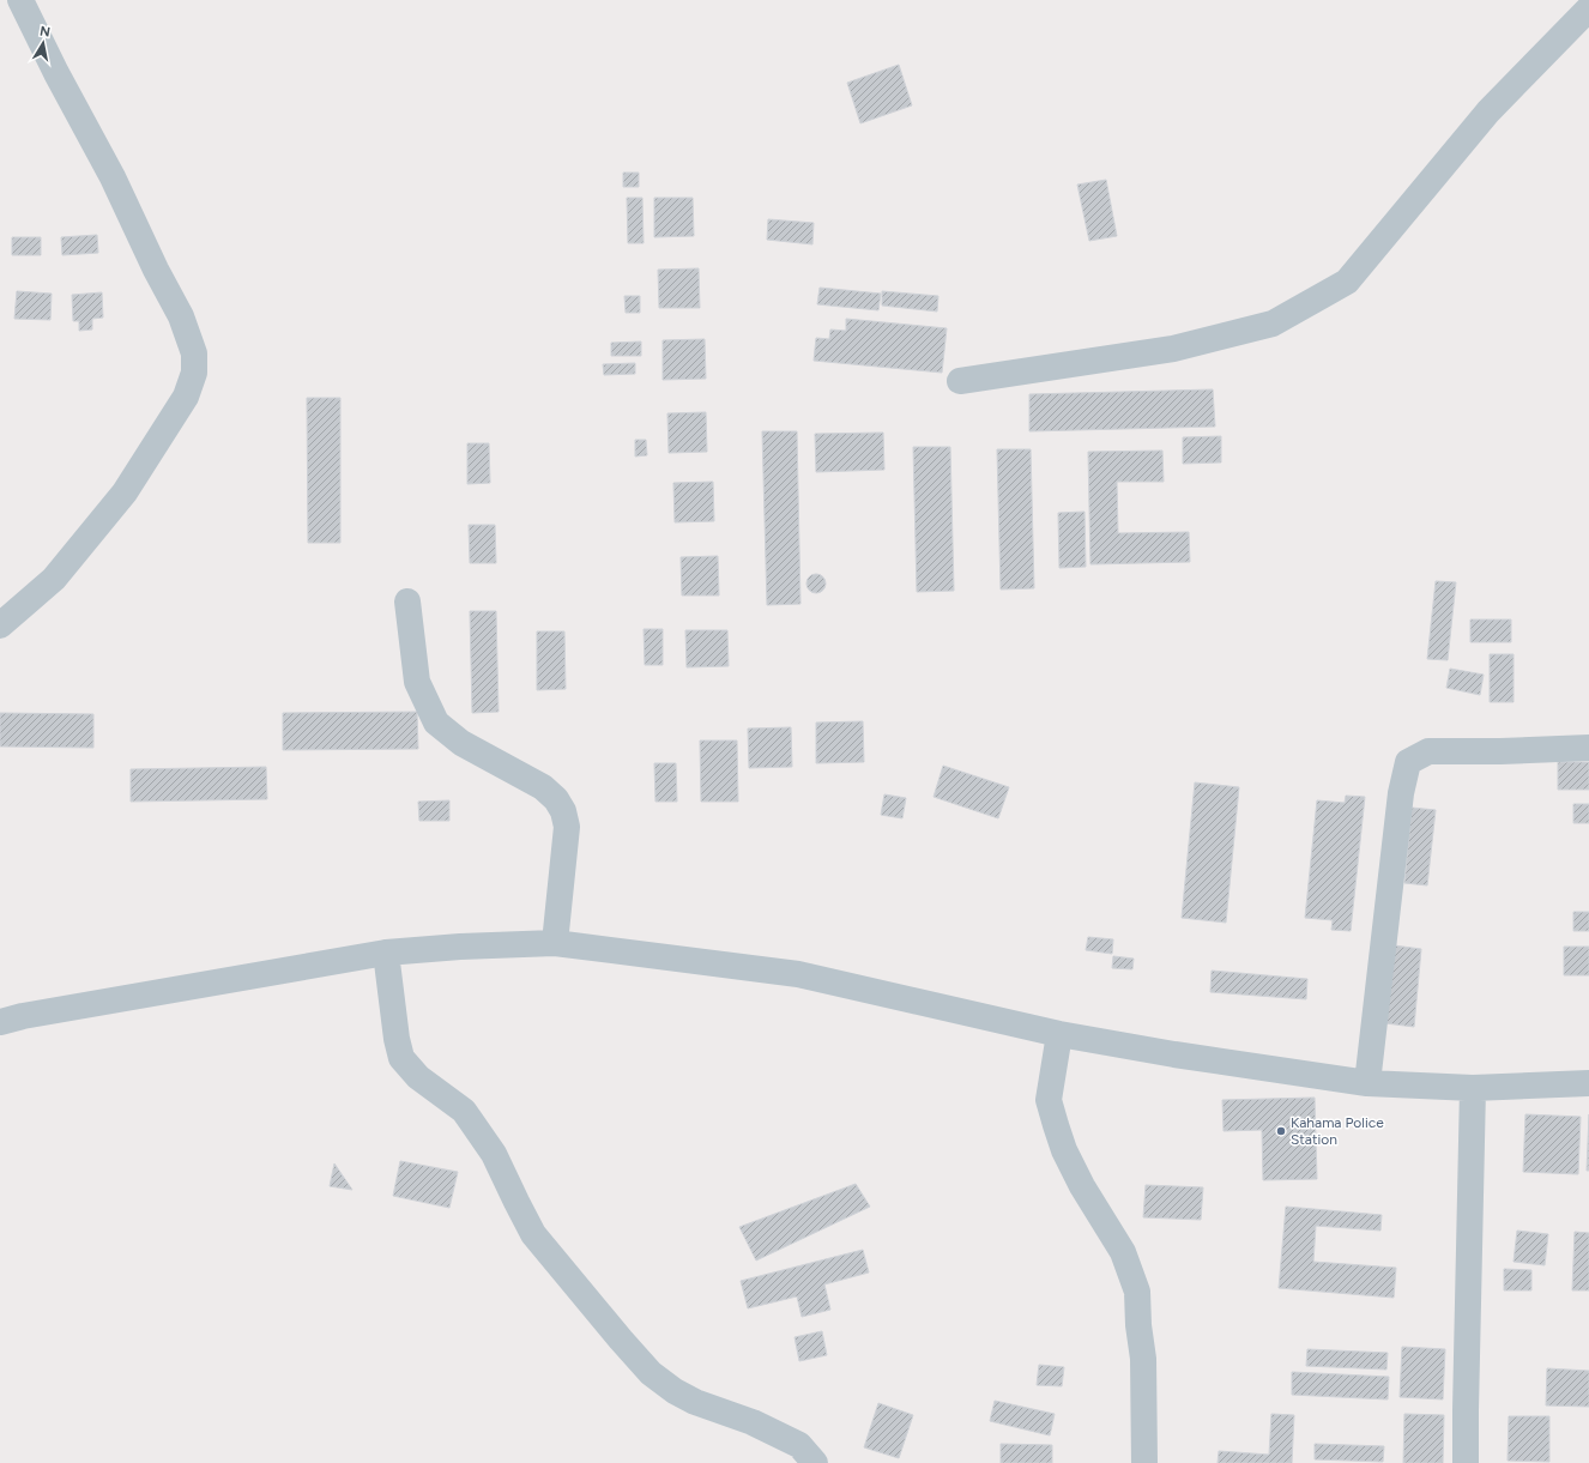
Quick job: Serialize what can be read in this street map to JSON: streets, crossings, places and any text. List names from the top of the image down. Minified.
{"places":["Kahama Police Station"],"north":"top"}
